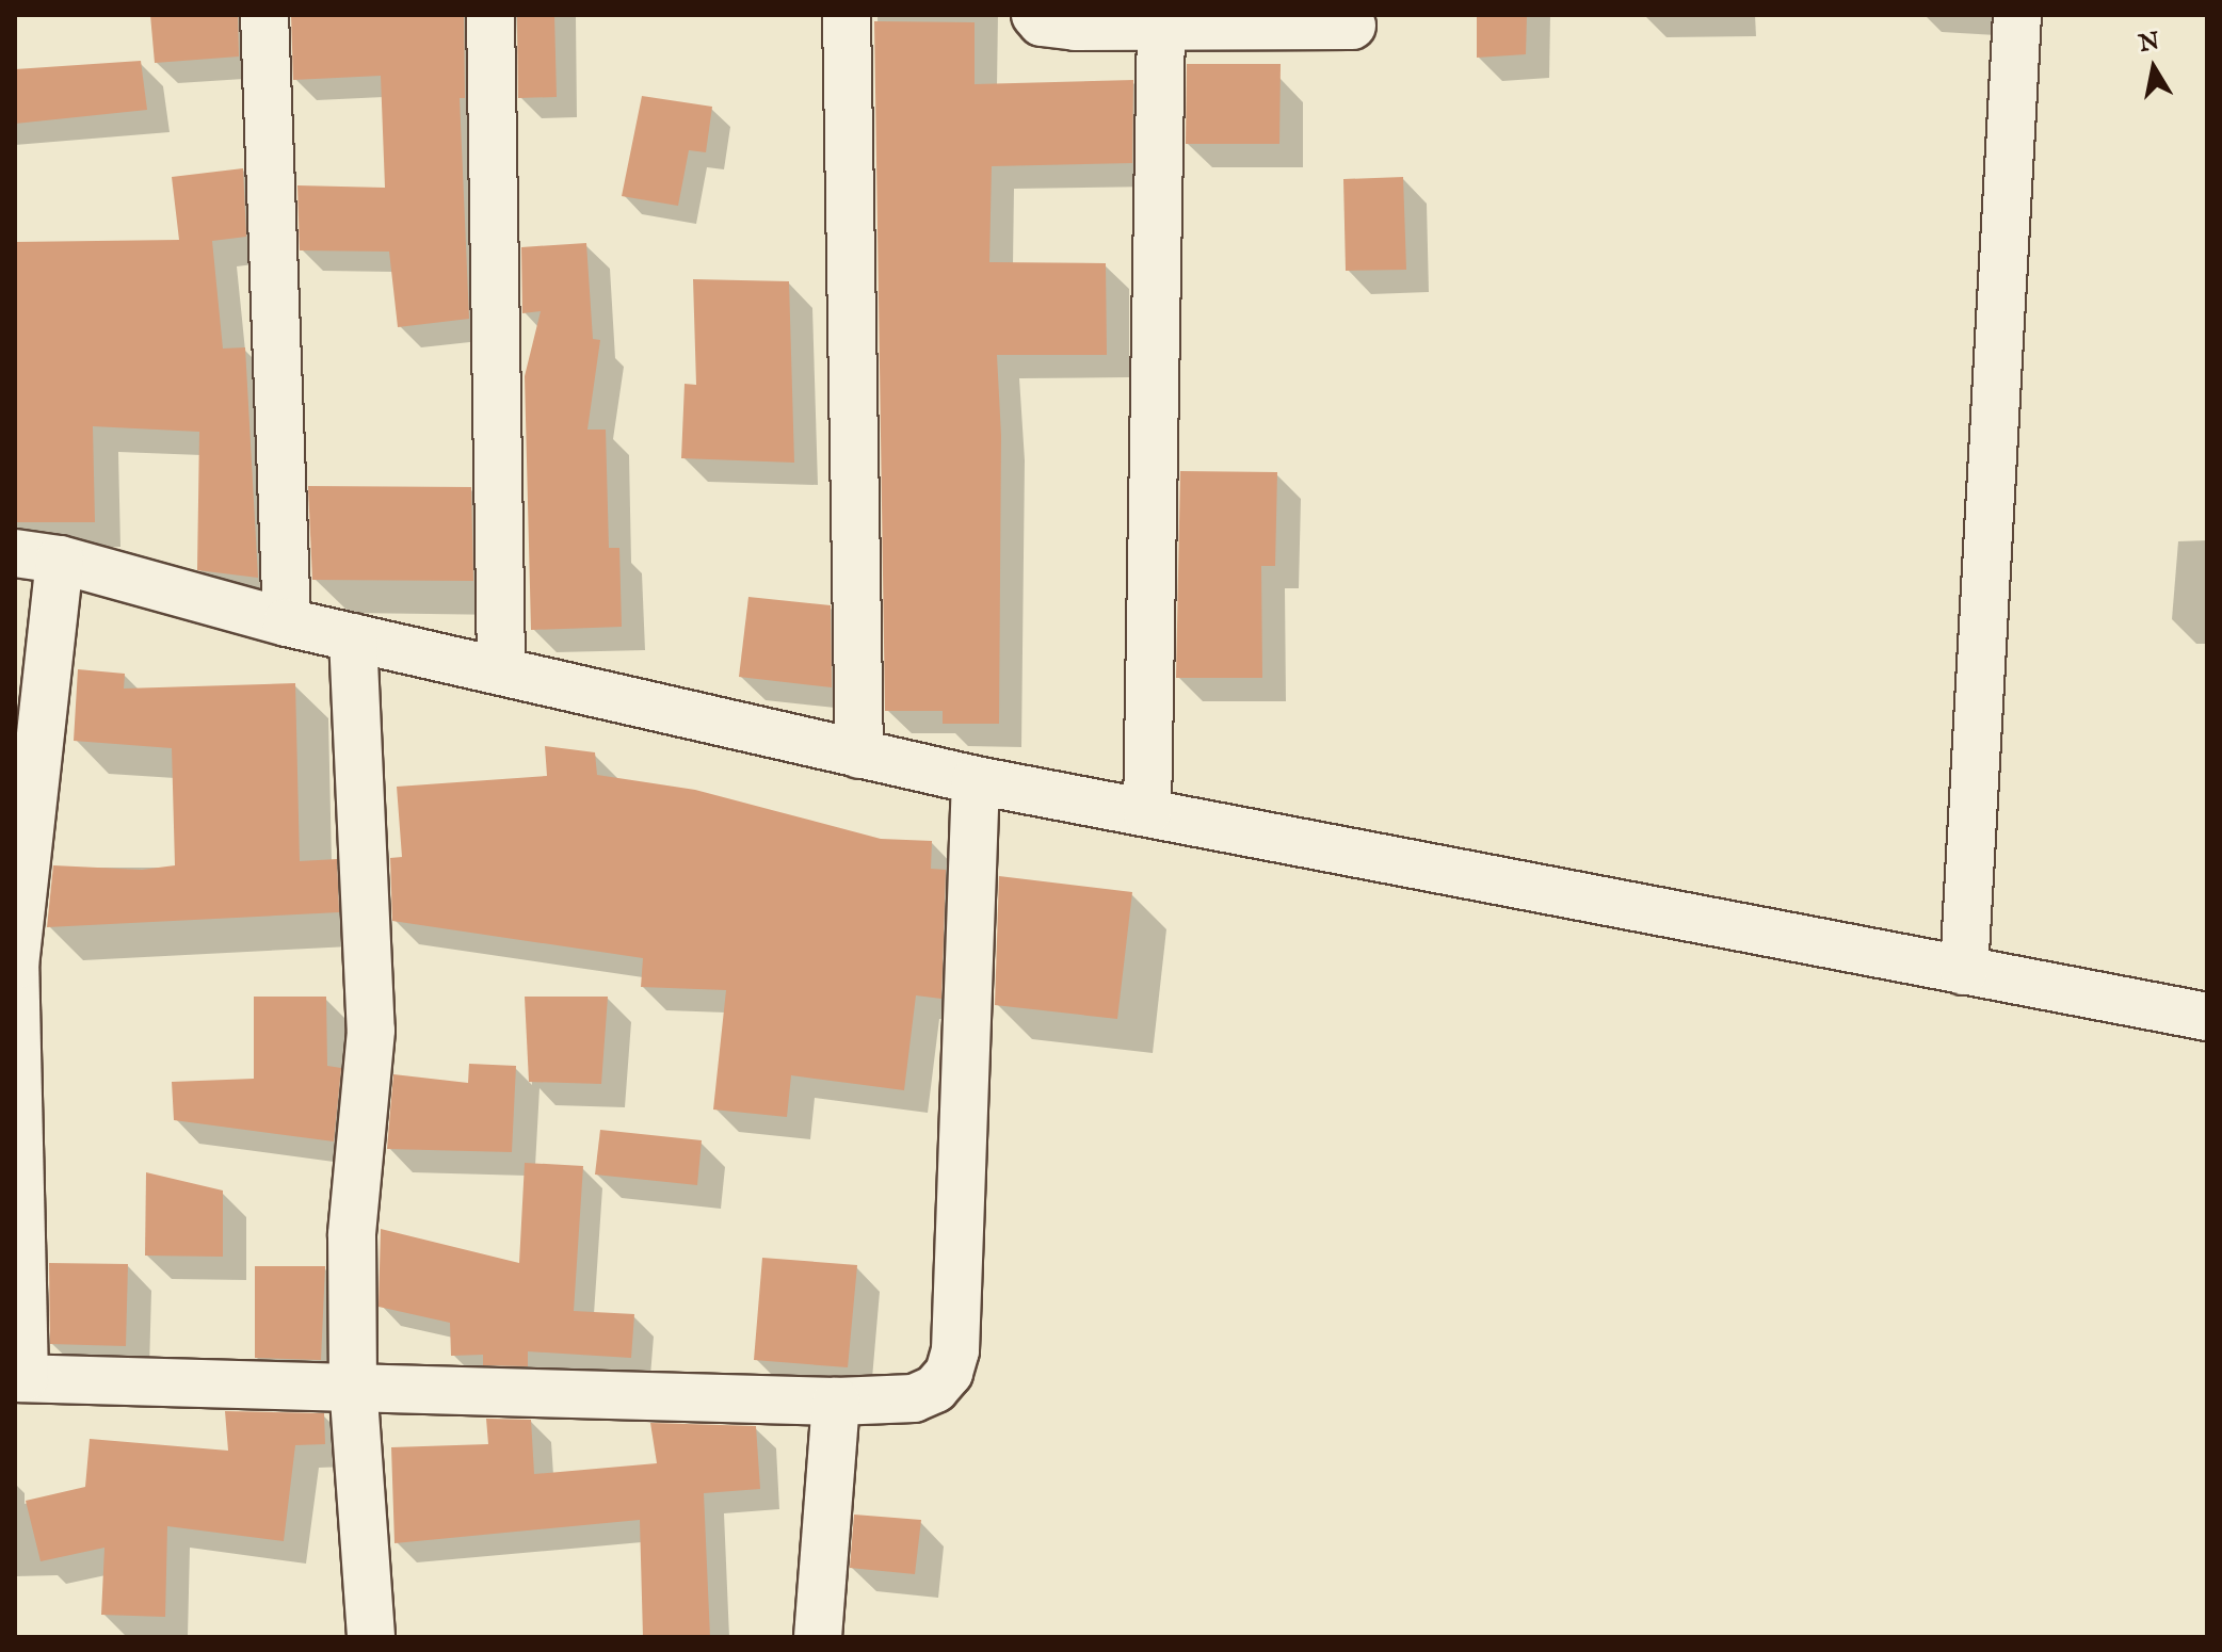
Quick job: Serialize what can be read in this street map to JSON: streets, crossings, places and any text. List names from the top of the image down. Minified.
{"north":"top"}
